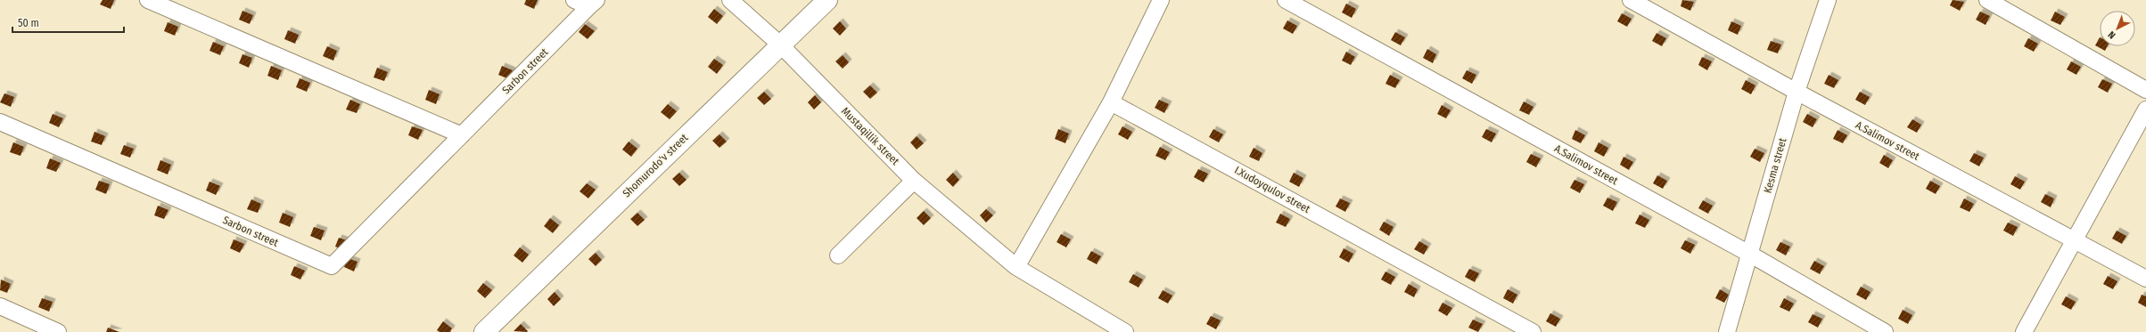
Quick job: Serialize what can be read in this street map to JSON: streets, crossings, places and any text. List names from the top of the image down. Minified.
{"streets":{"street":["Sarbon street","Mustaqillik street","A.Salimov street","Shomurodo'v street","Kesma street","I.Хudoyqulov street"]},"crossings":[["Mustaqillik street","Shomurodo'v street"],["A.Salimov street","Kesma street"]],"scale_bar":"50 m","north":"bottom left"}
